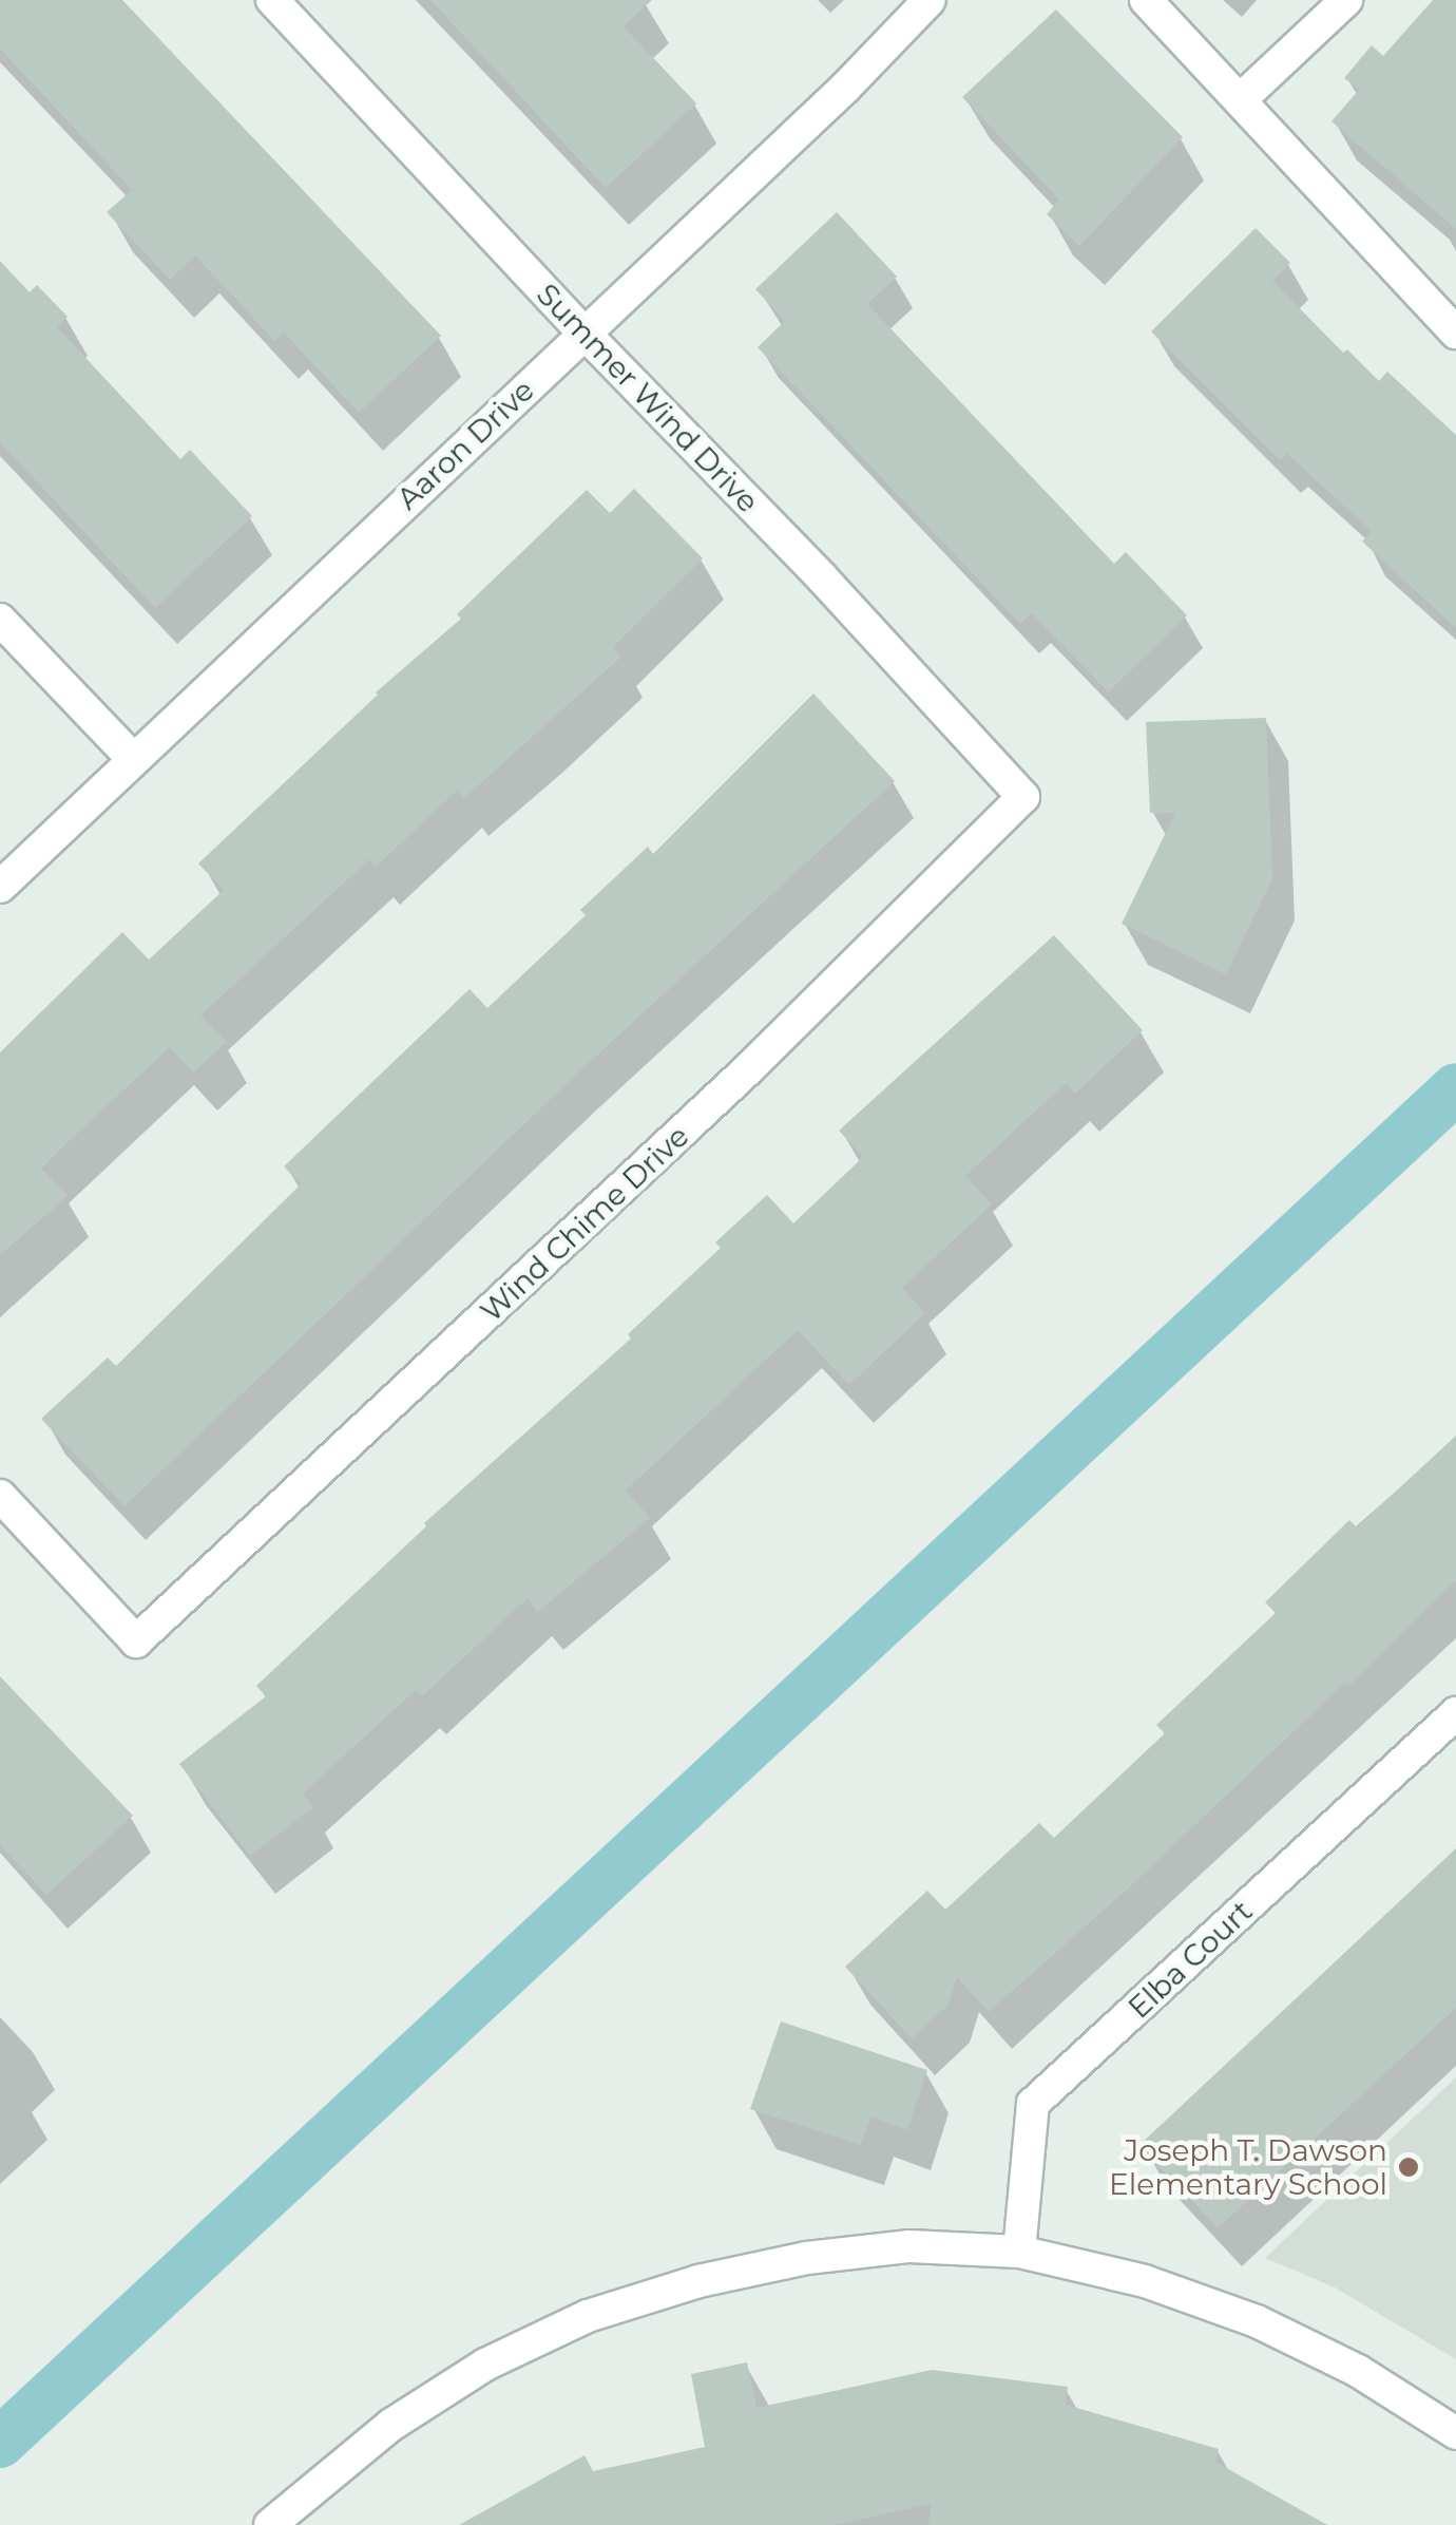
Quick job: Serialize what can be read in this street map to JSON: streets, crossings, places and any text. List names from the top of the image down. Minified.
{"streets":{"street":["Summer Wind Drive","Aaron Drive","Wind Chime Drive","Elba Court"]},"crossings":[["Summer Wind Drive","Aaron Drive"],["Summer Wind Drive","Wind Chime Drive"]],"places":["Joseph T. Dawson Elementary School"]}
